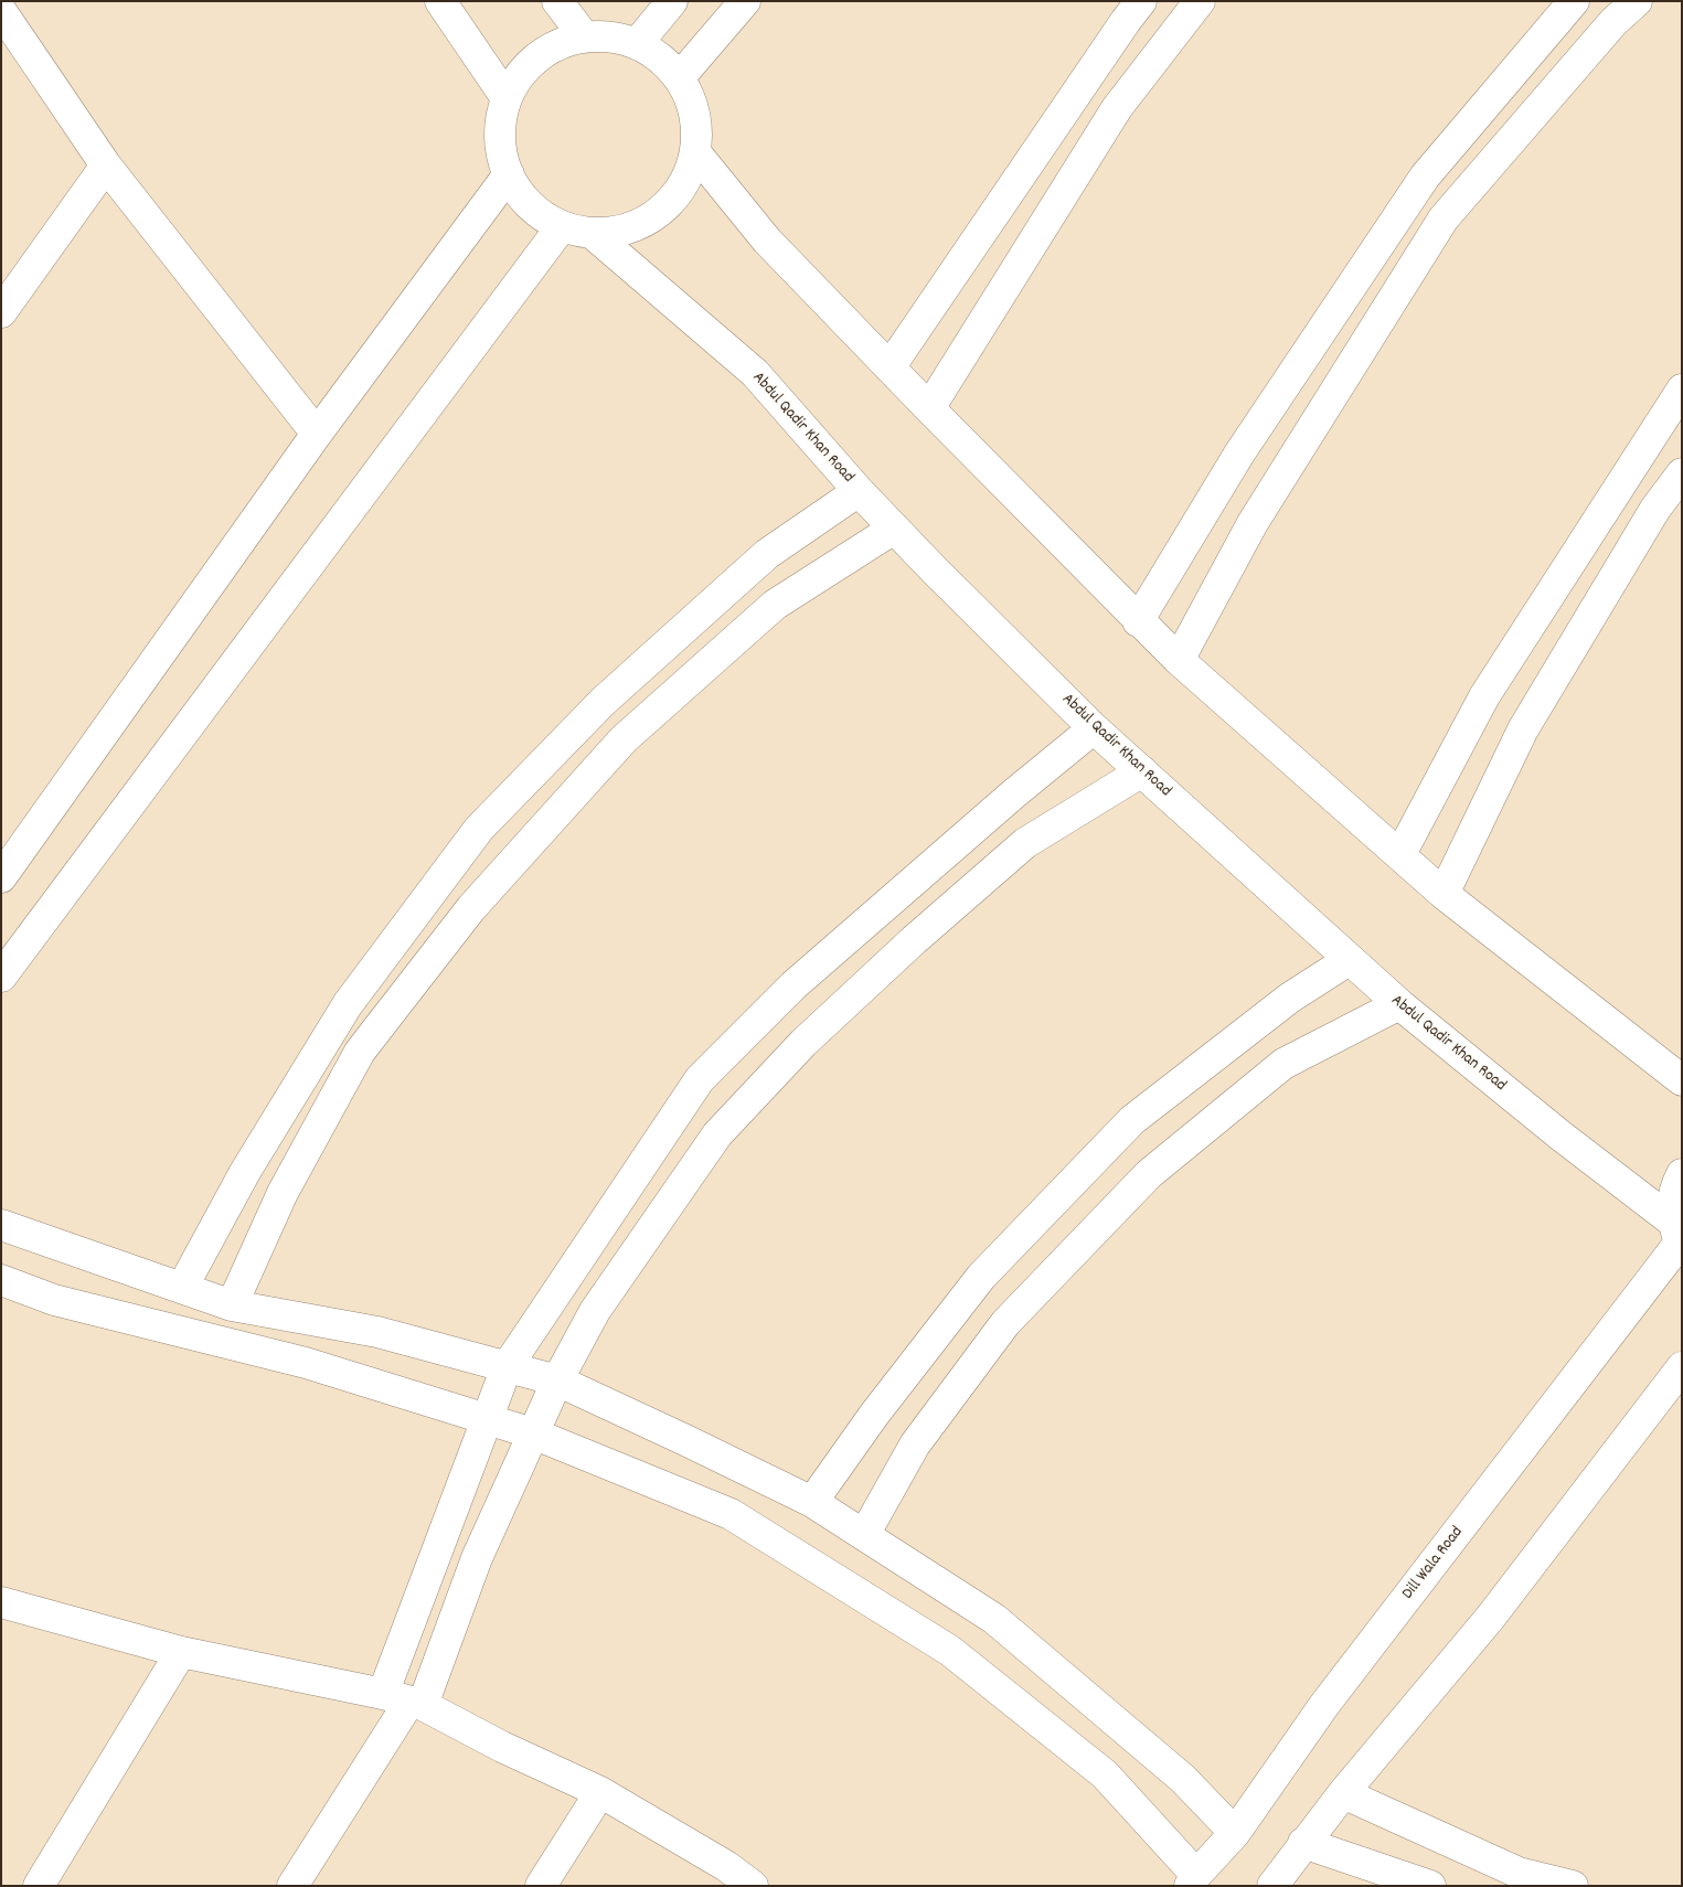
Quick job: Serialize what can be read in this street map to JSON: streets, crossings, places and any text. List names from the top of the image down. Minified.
{"streets":{"street":["Abdul Qadir Khan Road","Dill Wala Road"]},"crossings":[["Abdul Qadir Khan Road","Dill Wala Road"]]}
